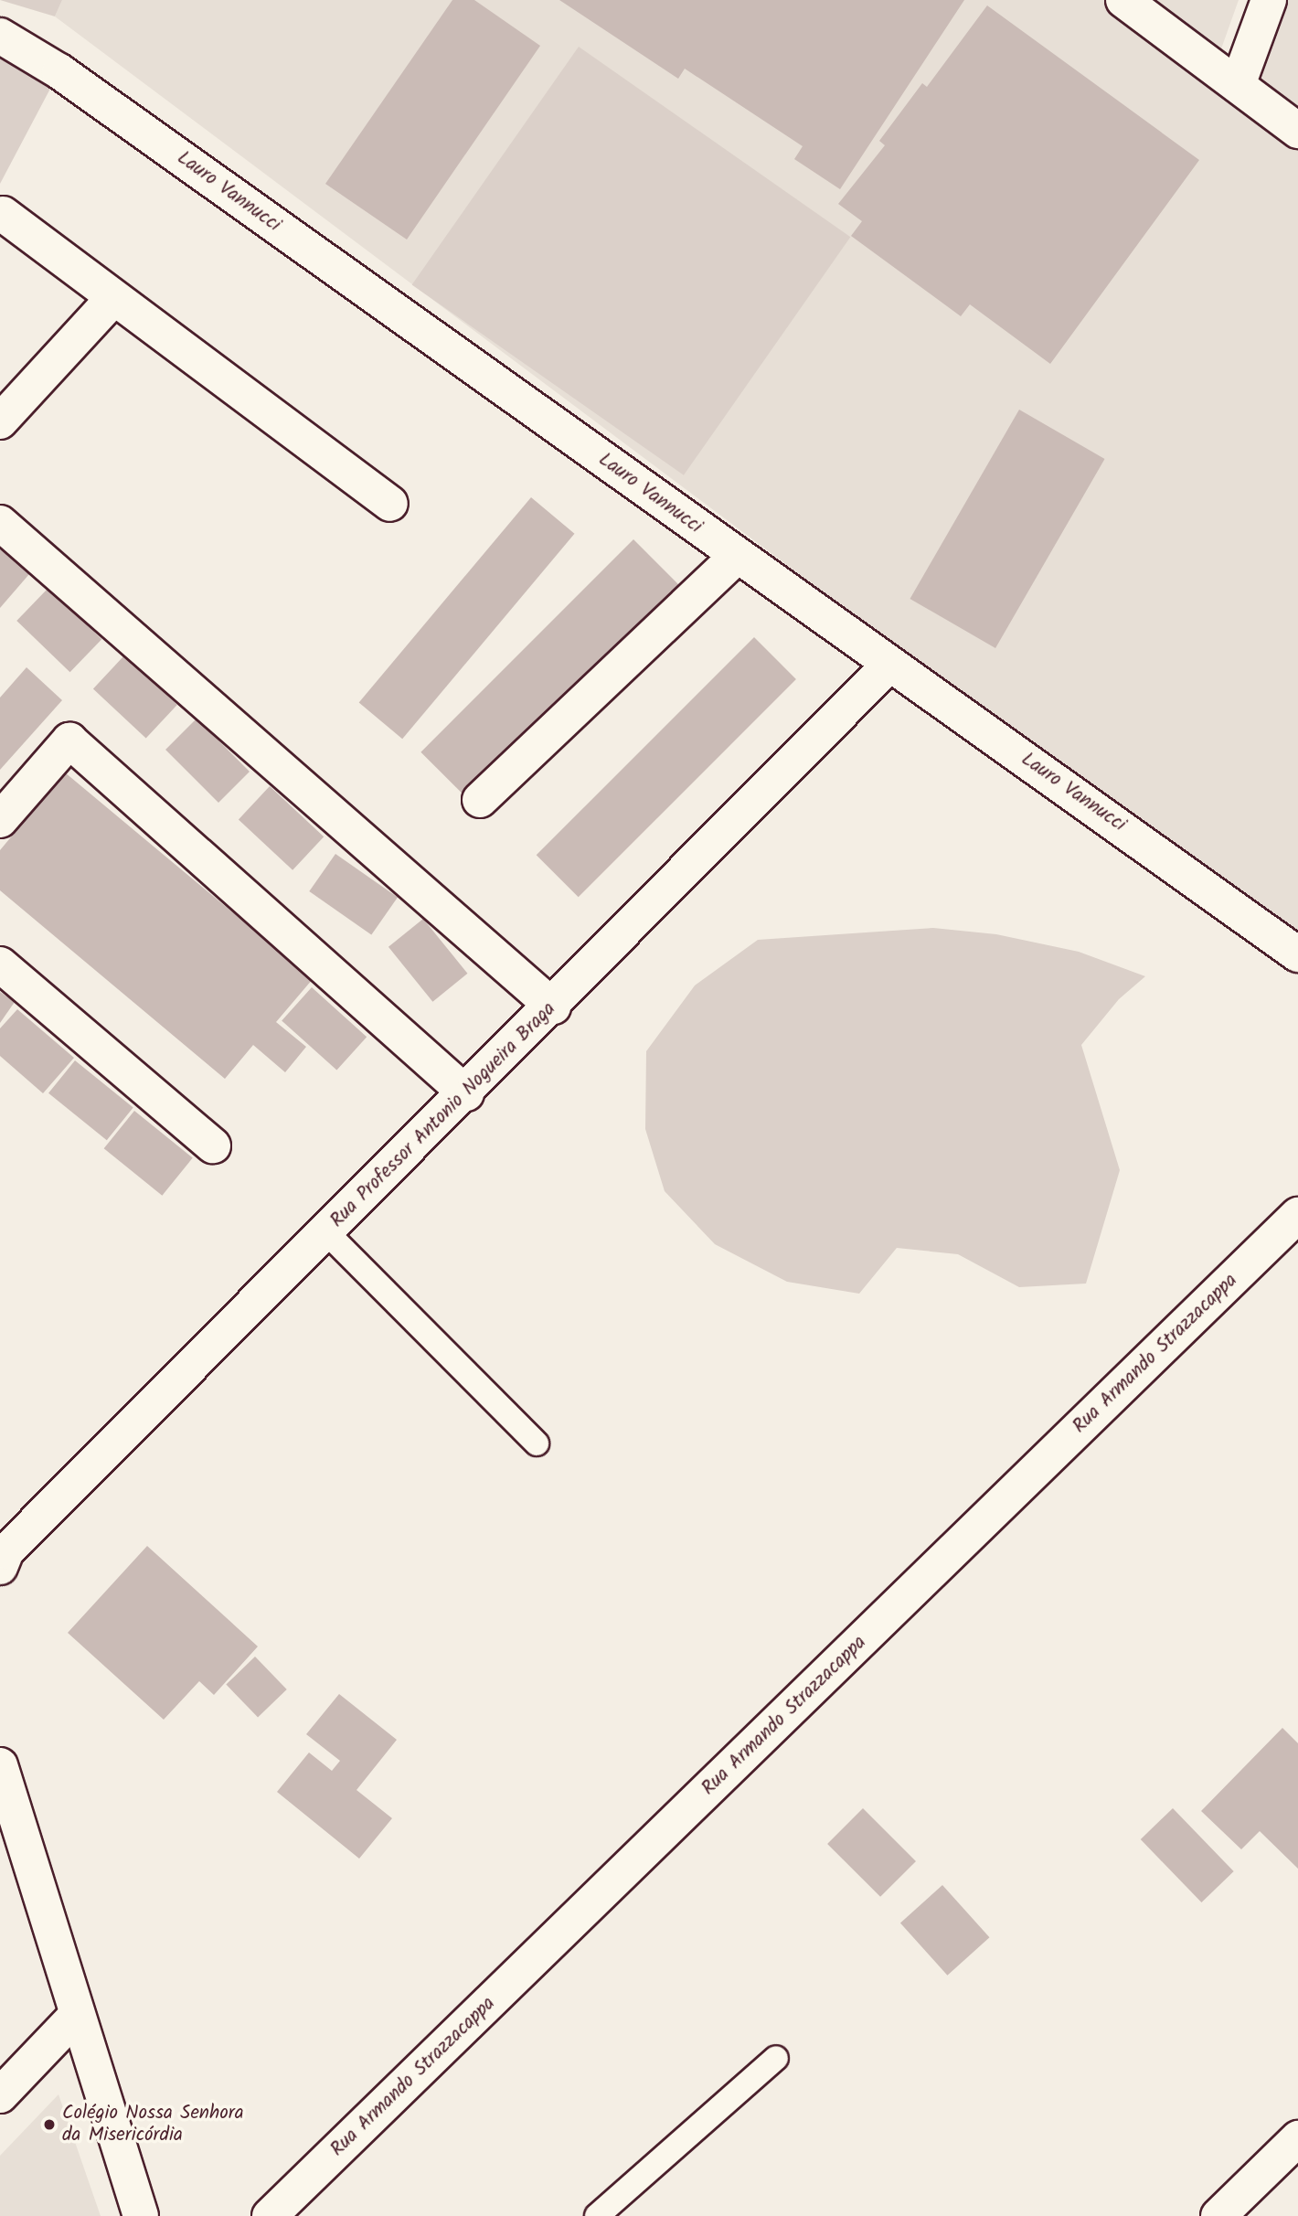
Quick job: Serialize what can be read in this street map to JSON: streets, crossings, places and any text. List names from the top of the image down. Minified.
{"streets":{"street":["Lauro Vannucci","Rua Professor Antonio Nogueira Braga","Rua Armando Strazzacappa"]},"crossings":[["Lauro Vannucci","Rua Professor Antonio Nogueira Braga"]],"places":["Colégio Nossa Senhora da Misericórdia"]}
